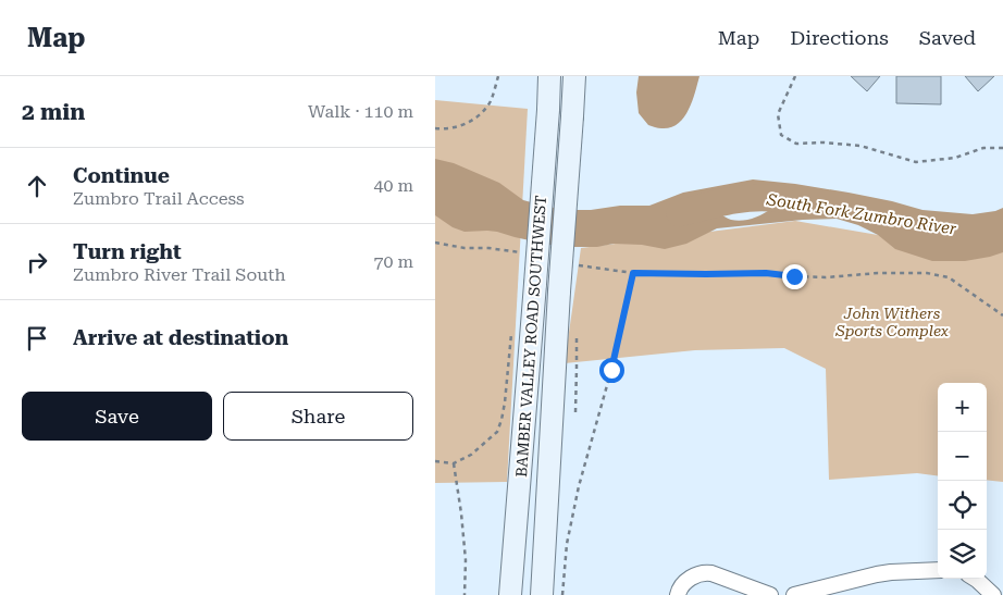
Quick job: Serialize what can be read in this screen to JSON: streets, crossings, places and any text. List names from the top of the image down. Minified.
{"streets":{"main road":["BAMBER VALLEY ROAD SOUTHWEST"]},"water":["South Fork Zumbro River"],"parks":["John Withers Sports Complex"],"page":{"header":"Map","nav":["Map","Directions","Saved"],"heading":["2 min","Walk · 110 m"],"list":[["Continue","Zumbro Trail Access","40 m"],["Turn right","Zumbro River Trail South","70 m"],"Arrive at destination"],"buttons":["Save","Share"],"map_buttons":["+","−"]}}
